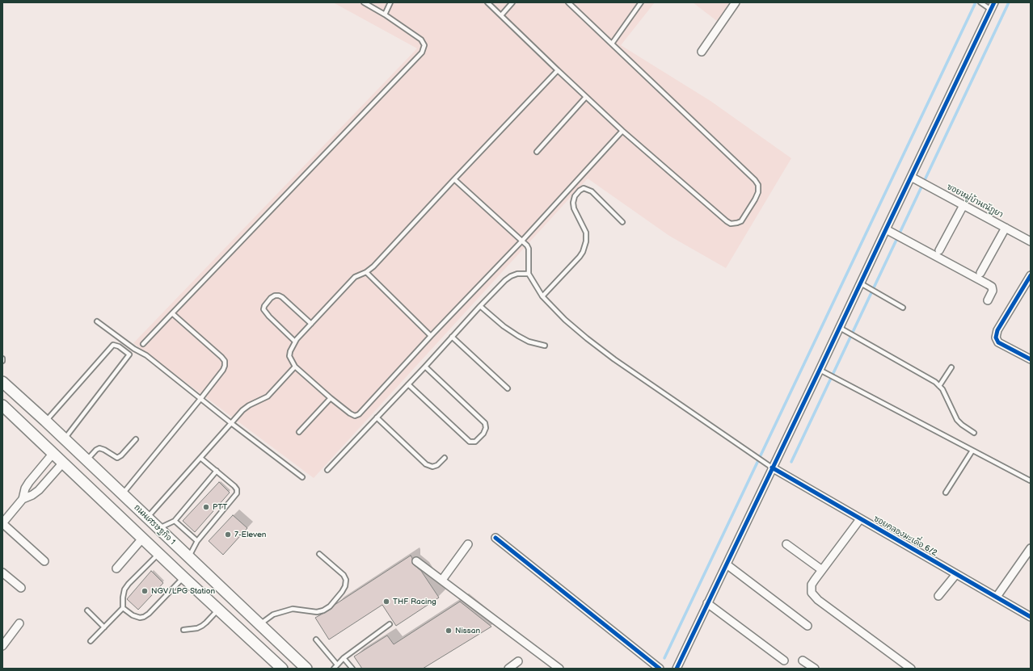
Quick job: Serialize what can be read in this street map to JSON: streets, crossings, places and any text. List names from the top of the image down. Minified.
{"streets":{"main road":["ถนนเศรษฐกิจ 1"],"street":["ซอยหมู่บ้านณัฏยา","ซอยคลองมะเดื่อ 6/2"]},"places":["PTT","7-Eleven","NGV/LPG Station","THF Racing","Nissan"]}
